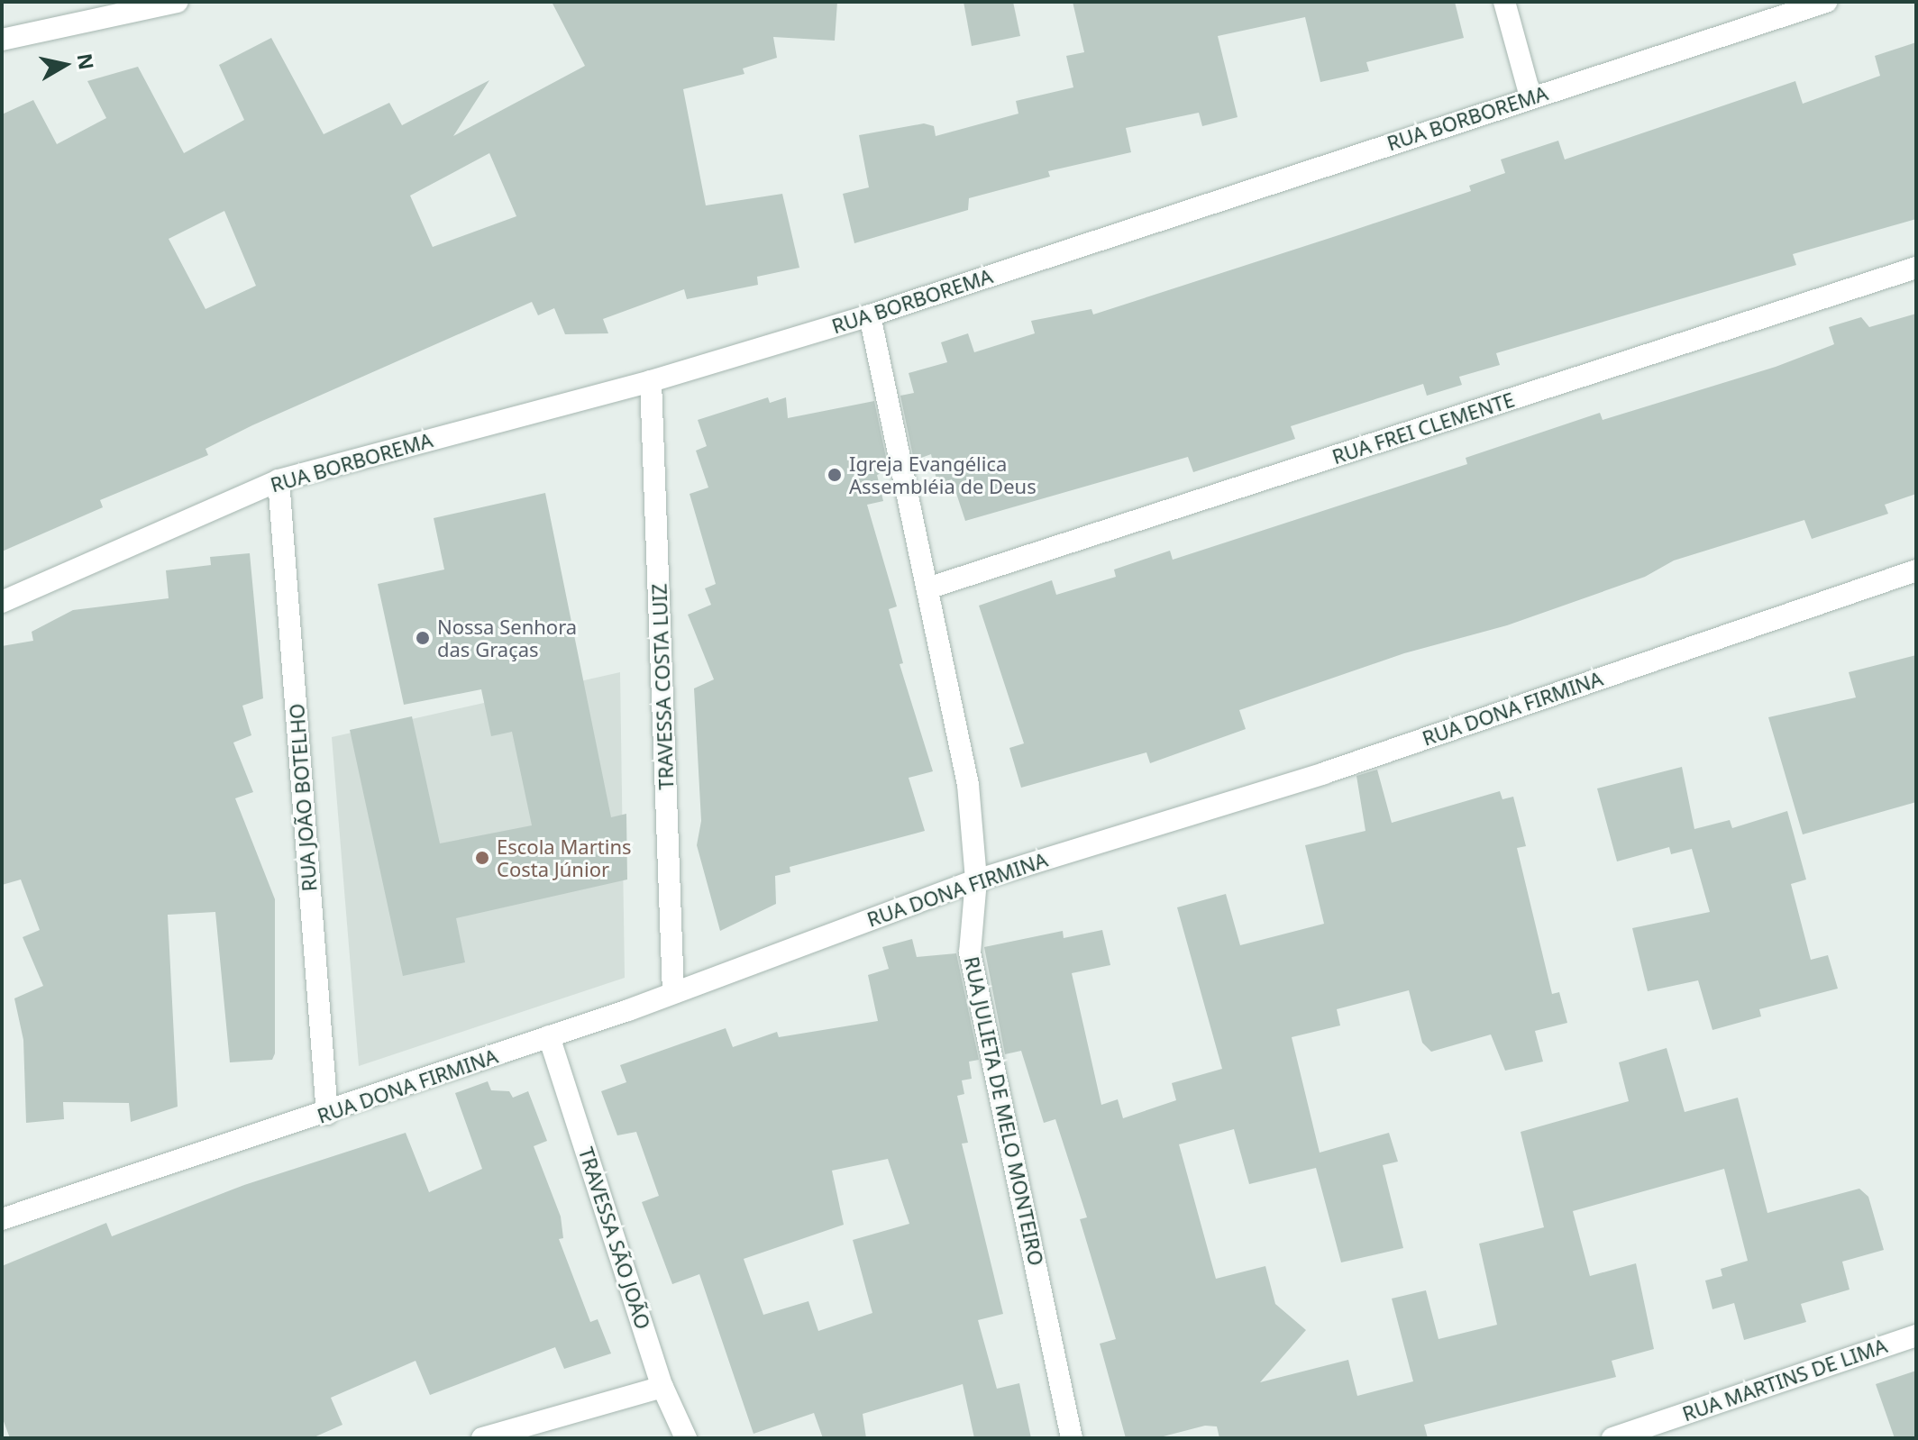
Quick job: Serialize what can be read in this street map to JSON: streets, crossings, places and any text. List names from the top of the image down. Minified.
{"streets":{"street":["RUA BORBOREMA","RUA FREI CLEMENTE","TRAVESSA COSTA LUIZ","RUA DONA FIRMINA","RUA JOÃO BOTELHO","RUA JULIETA DE MELO MONTEIRO","TRAVESSA SÃO JOÃO","RUA MARTINS DE LIMA"]},"crossings":[["RUA BORBOREMA","TRAVESSA COSTA LUIZ"],["RUA BORBOREMA","RUA JOÃO BOTELHO"],["RUA BORBOREMA","RUA JULIETA DE MELO MONTEIRO"],["RUA FREI CLEMENTE","RUA JULIETA DE MELO MONTEIRO"],["TRAVESSA COSTA LUIZ","RUA DONA FIRMINA"],["RUA DONA FIRMINA","RUA JOÃO BOTELHO"],["RUA DONA FIRMINA","RUA JULIETA DE MELO MONTEIRO"],["RUA DONA FIRMINA","TRAVESSA SÃO JOÃO"]],"places":["Igreja Evangélica Assembléia de Deus","Nossa Senhora das Graças","Escola Martins Costa Júnior"],"north":"right"}
